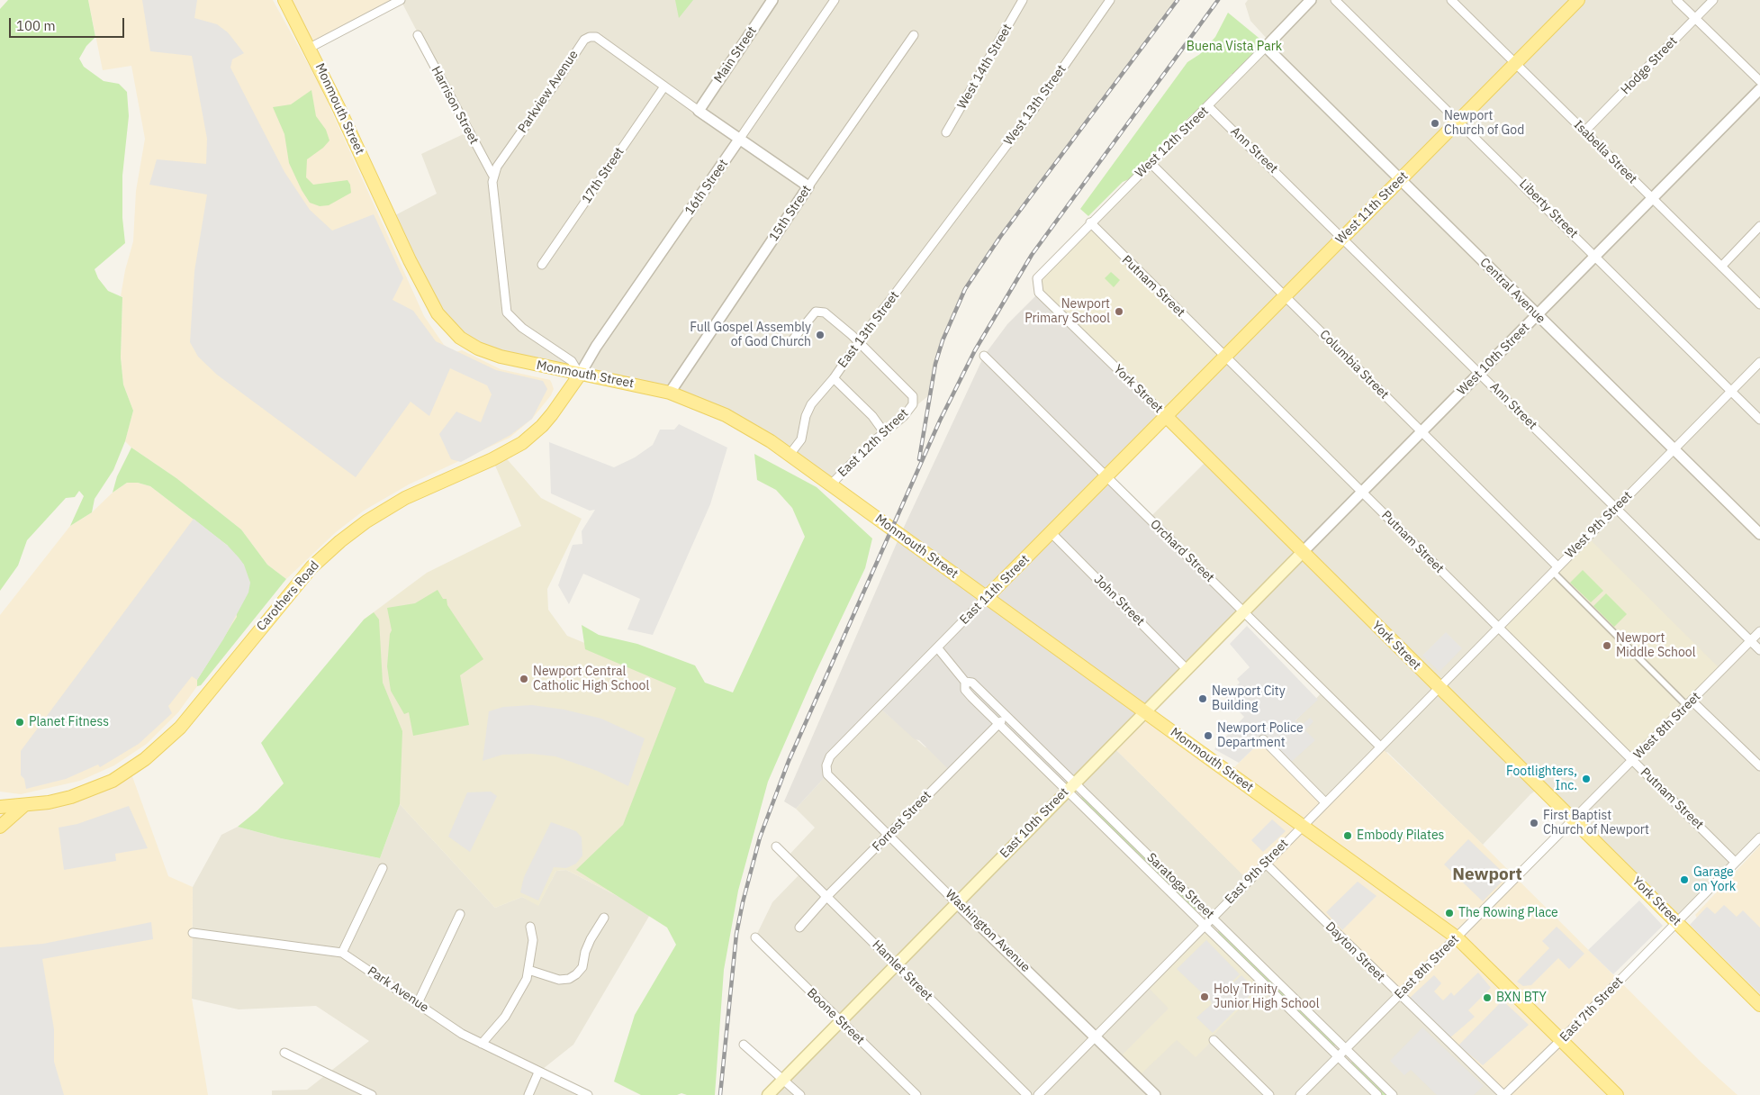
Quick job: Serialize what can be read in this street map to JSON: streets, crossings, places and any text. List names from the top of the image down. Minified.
{"streets":{"main road":["Monmouth Street","West 11th Street","York Street","East 11th Street","Carothers Road","East 10th Street"],"street":["Main Street","Hodge Street","West 14th Street","Parkview Avenue","Harrison Street","West 13th Street","West 12th Street","Ann Street","Isabella Street","17th Street","16th Street","Liberty Street","15th Street","Putnam Street","Central Avenue","East 13th Street","West 10th Street","Columbia Street","East 12th Street","West 9th Street","Orchard Street","John Street","West 8th Street","Forrest Street","East 9th Street","Saratoga Street","Washington Avenue","Dayton Street","East 8th Street","Hamlet Street","Park Avenue","East 7th Street","Boone Street"]},"crossings":[["Main Street","Parkview Avenue"],["Hodge Street","Isabella Street"],["Parkview Avenue","Harrison Street"],["Parkview Avenue","17th Street"],["Parkview Avenue","16th Street"],["Parkview Avenue","15th Street"],["West 13th Street","East 13th Street"],["Monmouth Street","16th Street"],["Monmouth Street","15th Street"],["Monmouth Street","East 13th Street"],["Monmouth Street","East 12th Street"],["Monmouth Street","East 11th Street"],["Monmouth Street","Carothers Road"],["Monmouth Street","East 10th Street"],["Monmouth Street","East 9th Street"],["Monmouth Street","East 8th Street"],["Monmouth Street","East 7th Street"],["West 12th Street","Ann Street"],["West 12th Street","Putnam Street"],["West 12th Street","Central Avenue"],["West 12th Street","Columbia Street"],["West 12th Street","York Street"],["Ann Street","West 11th Street"],["Ann Street","West 10th Street"],["Ann Street","West 9th Street"],["Ann Street","West 8th Street"],["Isabella Street","West 11th Street"],["Isabella Street","West 10th Street"],["16th Street","Carothers Road"],["West 11th Street","Liberty Street"],["West 11th Street","Putnam Street"],["West 11th Street","Central Avenue"],["West 11th Street","Columbia Street"],["West 11th Street","York Street"],["West 11th Street","East 11th Street"],["Liberty Street","West 10th Street"],["Liberty Street","West 9th Street"],["Putnam Street","West 10th Street"],["Putnam Street","West 9th Street"],["Putnam Street","West 8th Street"],["Putnam Street","East 7th Street"],["Central Avenue","West 10th Street"],["Central Avenue","West 9th Street"],["East 13th Street","East 12th Street"],["West 10th Street","Columbia Street"],["West 10th Street","York Street"],["West 10th Street","East 10th Street"],["Columbia Street","West 9th Street"],["York Street","West 9th Street"],["York Street","East 11th Street"],["York Street","West 8th Street"],["York Street","East 10th Street"],["York Street","East 9th Street"],["York Street","East 8th Street"],["York Street","East 7th Street"],["West 9th Street","East 9th Street"],["Orchard Street","East 11th Street"],["Orchard Street","East 10th Street"],["Orchard Street","East 9th Street"],["East 11th Street","John Street"],["East 11th Street","Saratoga Street"],["East 11th Street","Washington Avenue"],["John Street","East 10th Street"],["West 8th Street","East 8th Street"],["Forrest Street","Saratoga Street"],["Forrest Street","Washington Avenue"],["Forrest Street","Hamlet Street"],["East 10th Street","Saratoga Street"],["East 10th Street","Washington Avenue"],["East 10th Street","Hamlet Street"],["East 10th Street","Boone Street"],["East 9th Street","Saratoga Street"],["East 9th Street","Washington Avenue"],["East 9th Street","Dayton Street"],["Saratoga Street","East 8th Street"],["Dayton Street","East 8th Street"],["Dayton Street","East 7th Street"]],"districts":["Newport"],"parks":["Buena Vista Park"],"places":["Newport Church of God","Newport Primary School","Full Gospel Assembly of God Church","Newport Middle School","Newport Central Catholic High School","Newport City Building","Planet Fitness","Newport Police Department","Footlighters, Inc.","First Baptist Church of Newport","Embody Pilates","Garage on York","The Rowing Place","Holy Trinity Junior High School","BXN BTY"],"scale_bar":"100 m"}
